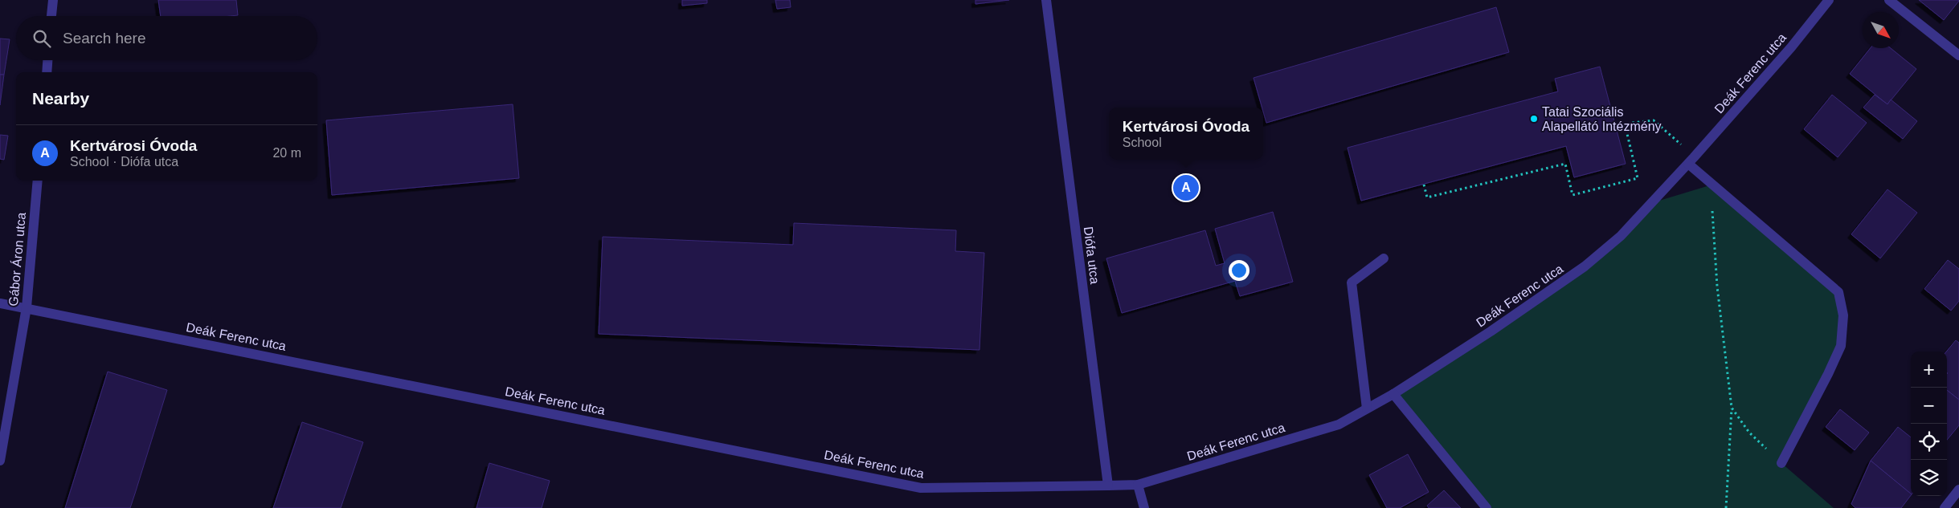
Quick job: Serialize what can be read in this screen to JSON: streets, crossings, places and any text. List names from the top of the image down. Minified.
{"streets":{"street":["Deák Ferenc utca","Diófa utca","Gábor Áron utca"]},"crossings":[["Deák Ferenc utca","Diófa utca"],["Deák Ferenc utca","Gábor Áron utca"]],"places":["Tatai Szociális Alapellátó Intézmény"],"north":"bottom right","page":{"search":"Search here","heading":"Nearby","popup":["Kertvárosi Óvoda","School"],"list":[{"mark":"A","name":"Kertvárosi Óvoda","note":"School · Diófa utca","value":"20 m"}],"pins":"A","map_buttons":["+","−"]}}
